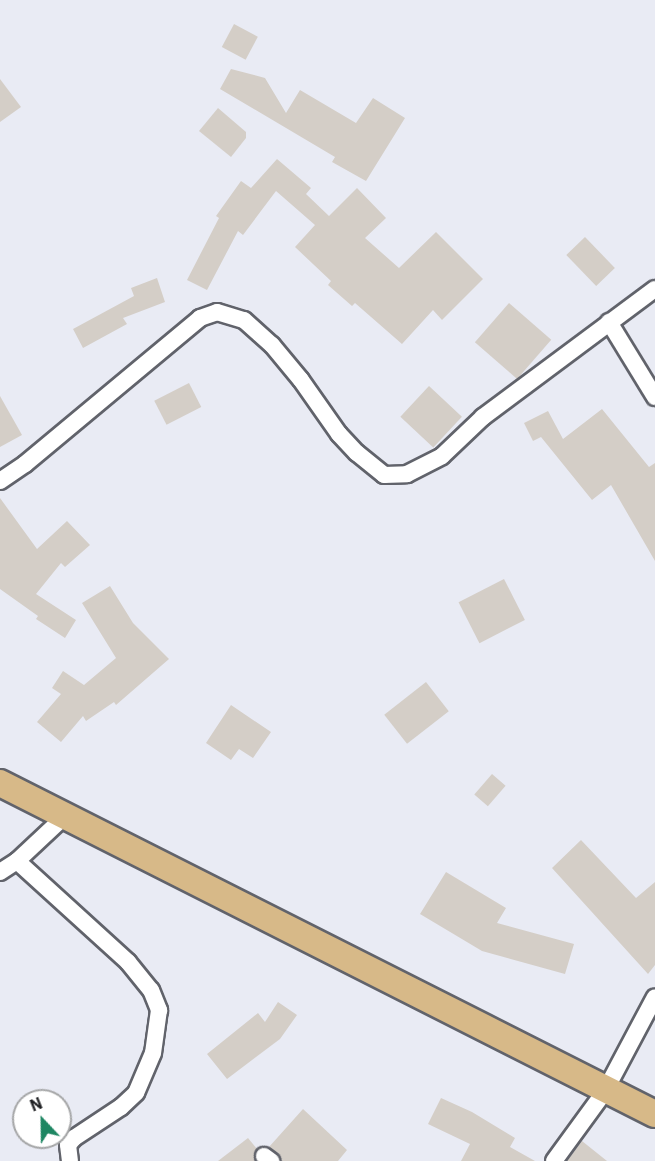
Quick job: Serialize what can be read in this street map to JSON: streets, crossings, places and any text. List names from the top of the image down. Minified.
{"north":"top"}
